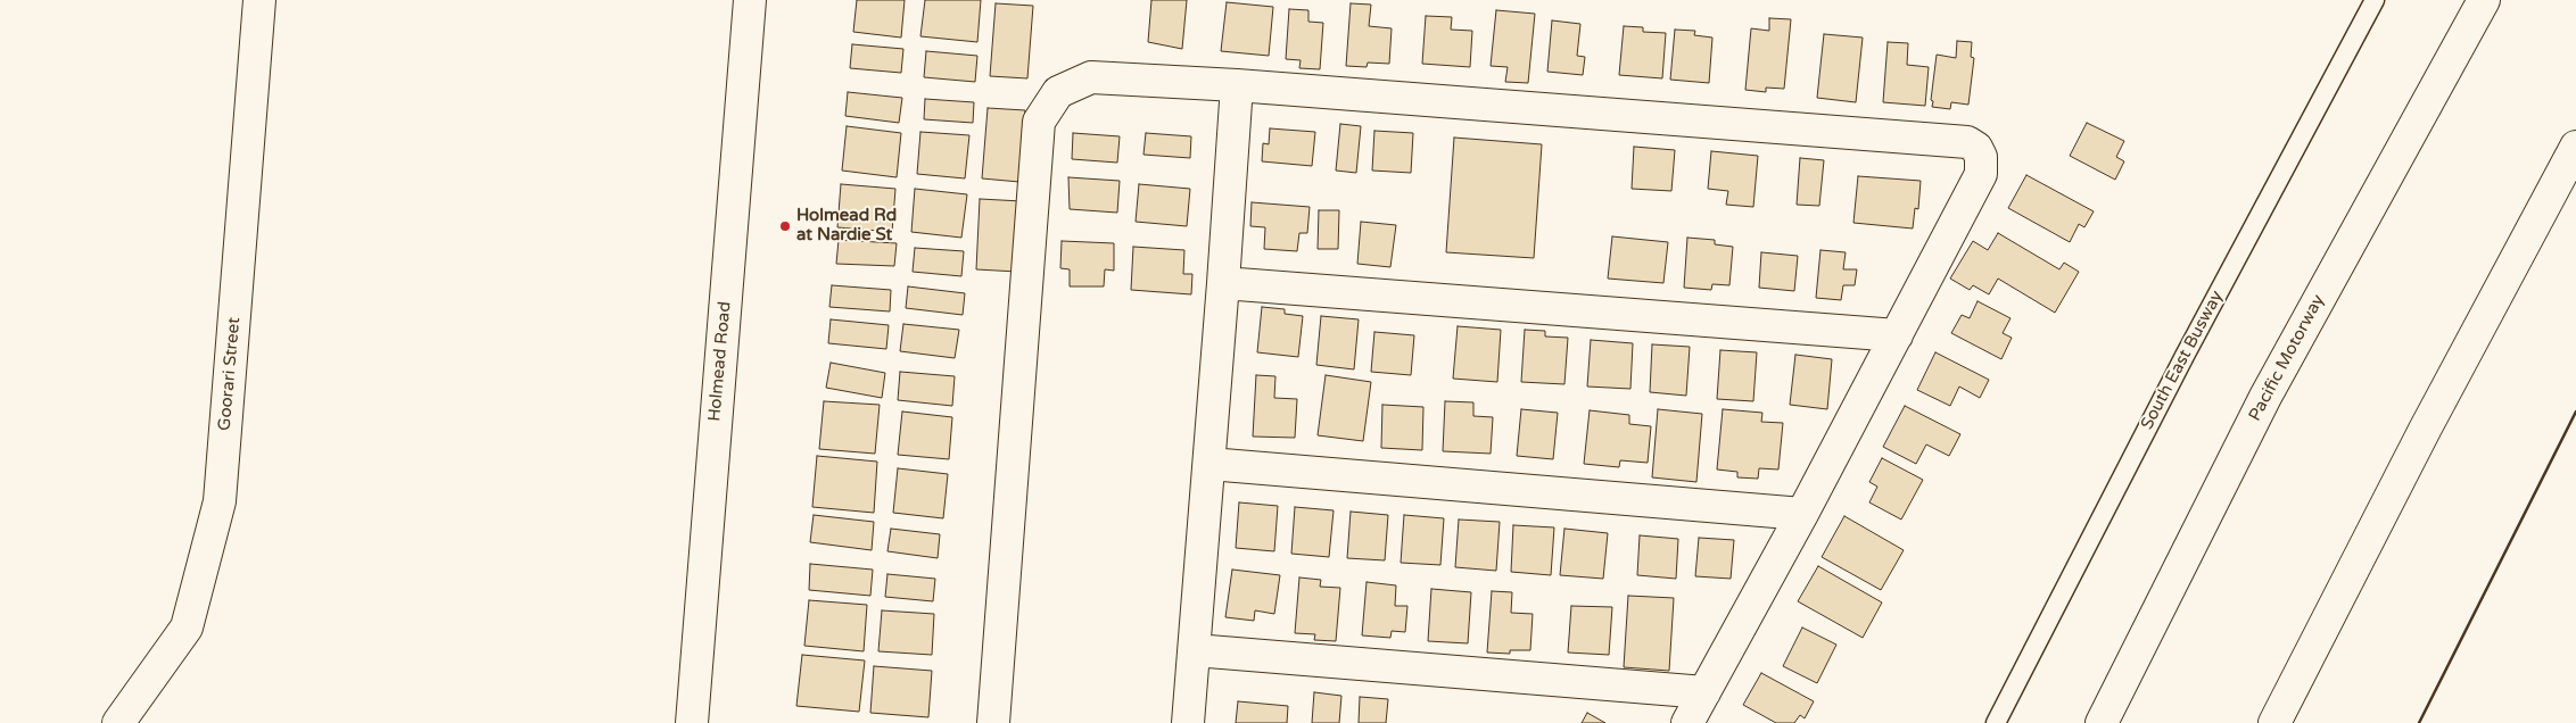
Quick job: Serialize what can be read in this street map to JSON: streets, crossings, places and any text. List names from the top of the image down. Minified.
{"streets":{"main road":["Pacific Motorway","Holmead Road","Goorari Street"],"lane":["South East Busway"]},"places":["Holmead Rd at Nardie St"]}
